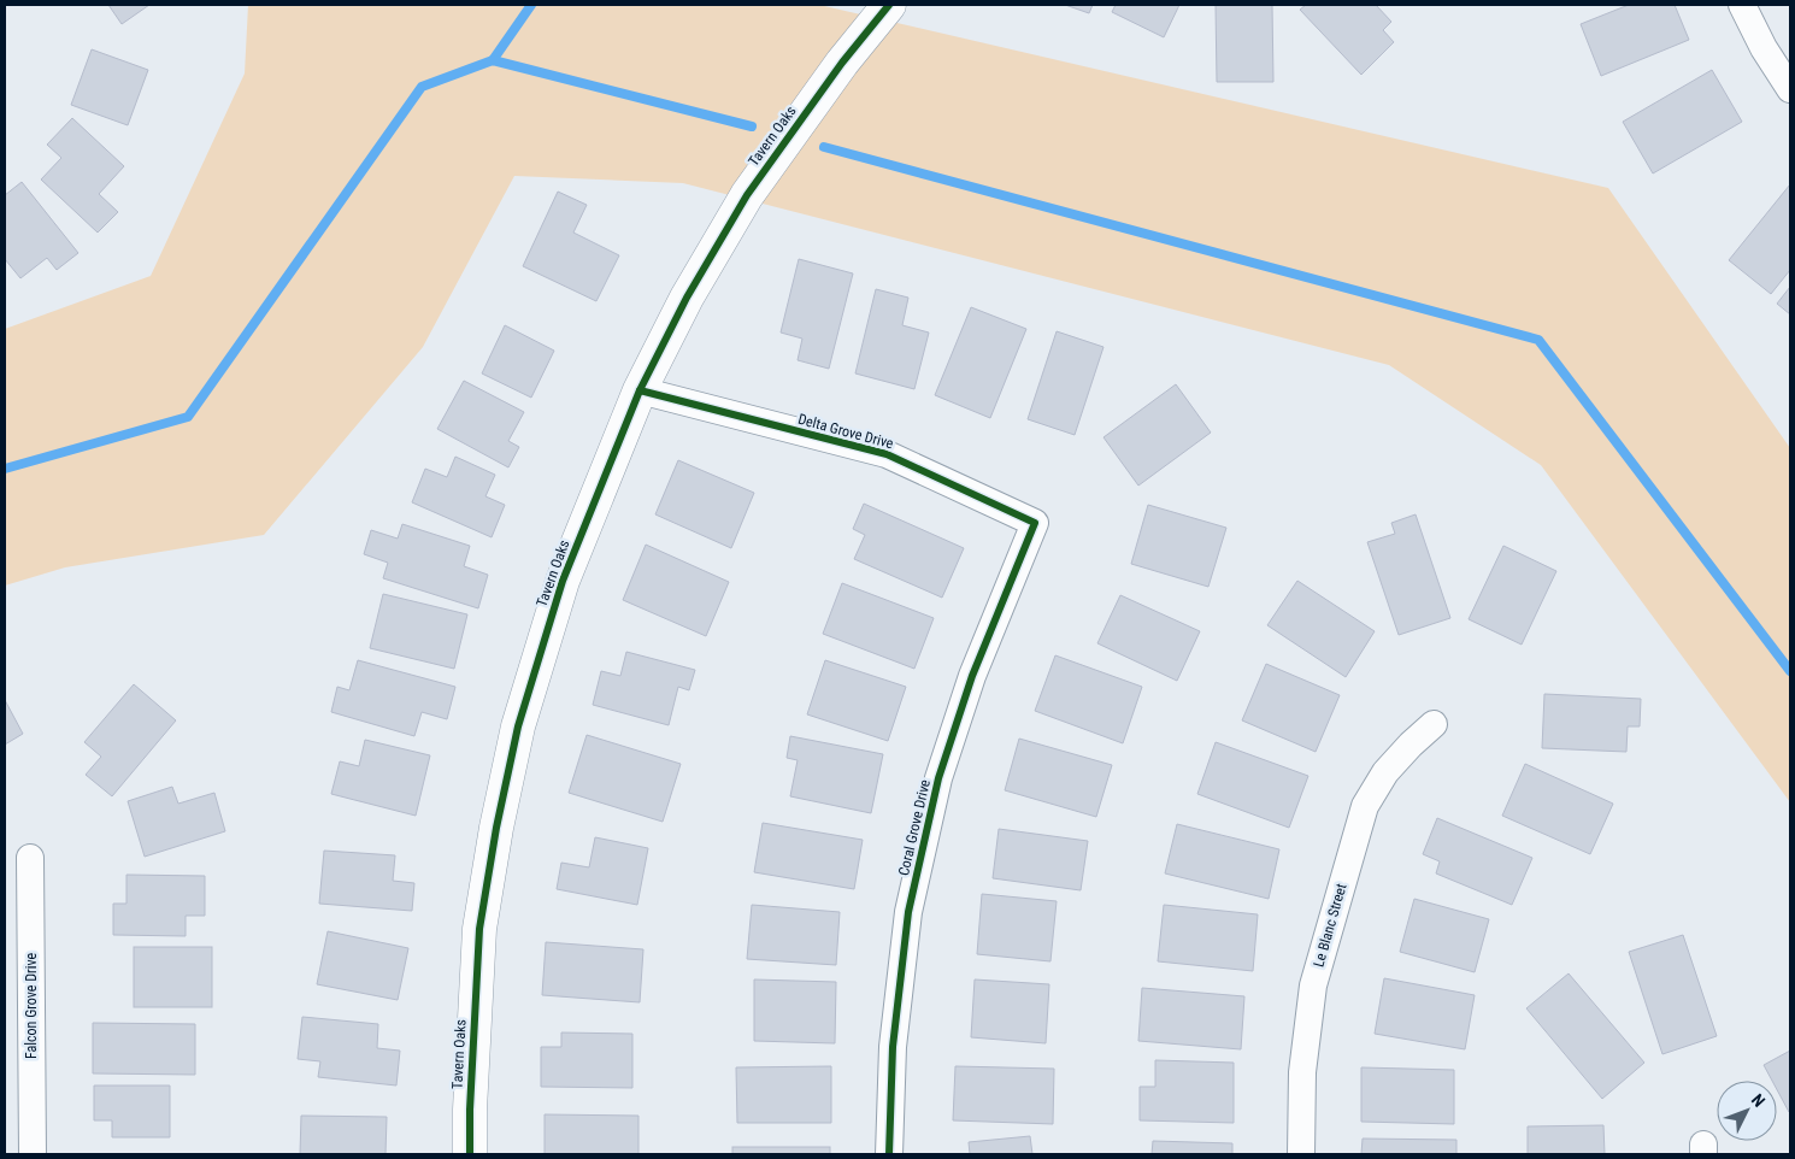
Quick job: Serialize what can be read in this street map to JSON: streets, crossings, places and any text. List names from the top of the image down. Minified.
{"streets":{"street":["Tavern Oaks","Delta Grove Drive","Coral Grove Drive","Le Blanc Street","Falcon Grove Drive"]},"crossings":[["Tavern Oaks","Delta Grove Drive"],["Delta Grove Drive","Coral Grove Drive"]],"north":"top right"}
